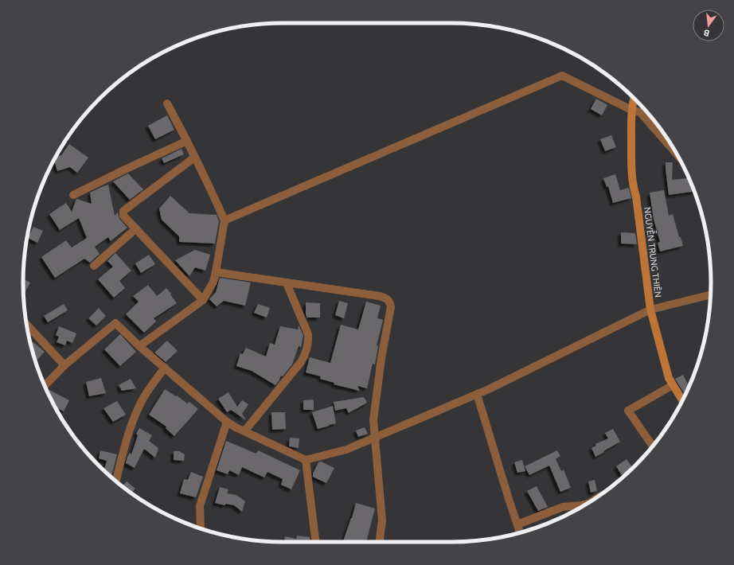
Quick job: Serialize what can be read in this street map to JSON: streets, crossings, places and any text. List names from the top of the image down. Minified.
{"streets":{"street":["NGUYỄN TRUNG THIÊN"]},"north":"bottom"}
